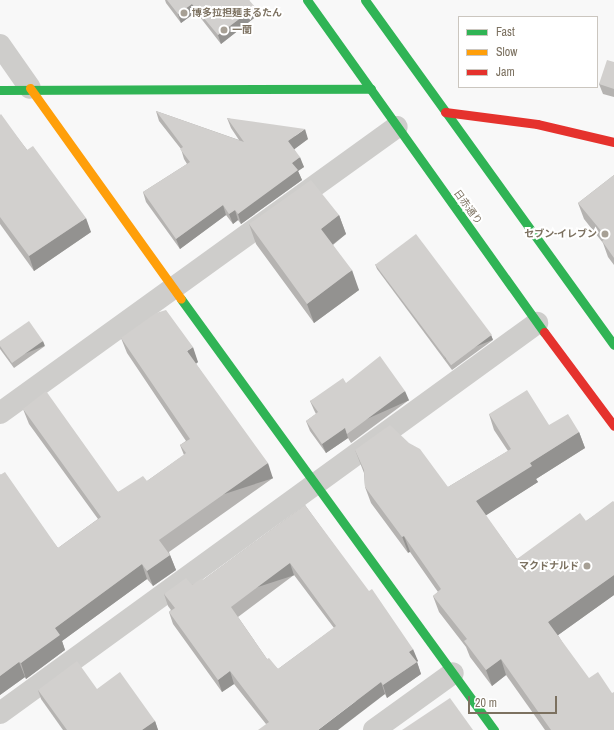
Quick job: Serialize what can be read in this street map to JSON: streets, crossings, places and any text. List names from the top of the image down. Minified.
{"streets":{"street":["日赤通り"]},"places":["博多拉担麺まるたん","一蘭","セブン-イレブン","マクドナルド"],"legend":["Fast","Slow","Jam"],"scale_bar":"20 m"}
